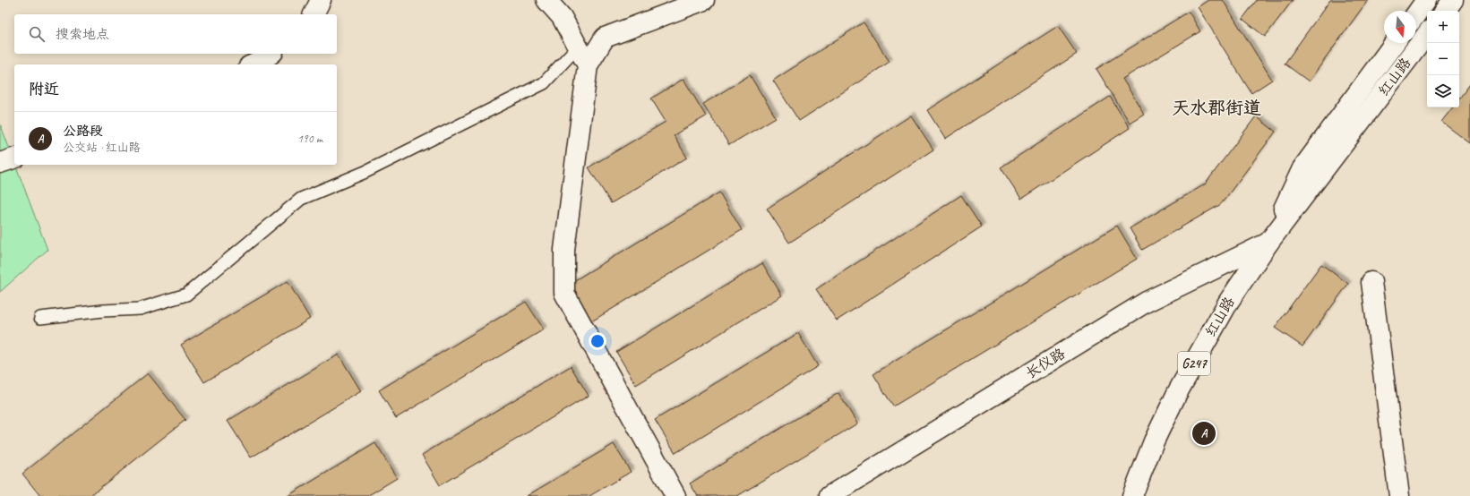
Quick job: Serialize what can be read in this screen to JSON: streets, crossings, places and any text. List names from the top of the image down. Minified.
{"streets":{"main road":["红山路","长仪路","G247"]},"crossings":[["红山路","长仪路"]],"districts":["天水郡街道"],"north":"bottom","page":{"map_buttons":["+","−"],"search":"搜索地点","heading":"附近","list":[{"mark":"A","name":"公路段","note":"公交站 · 红山路","value":"190 m"}],"pins":"A"}}
